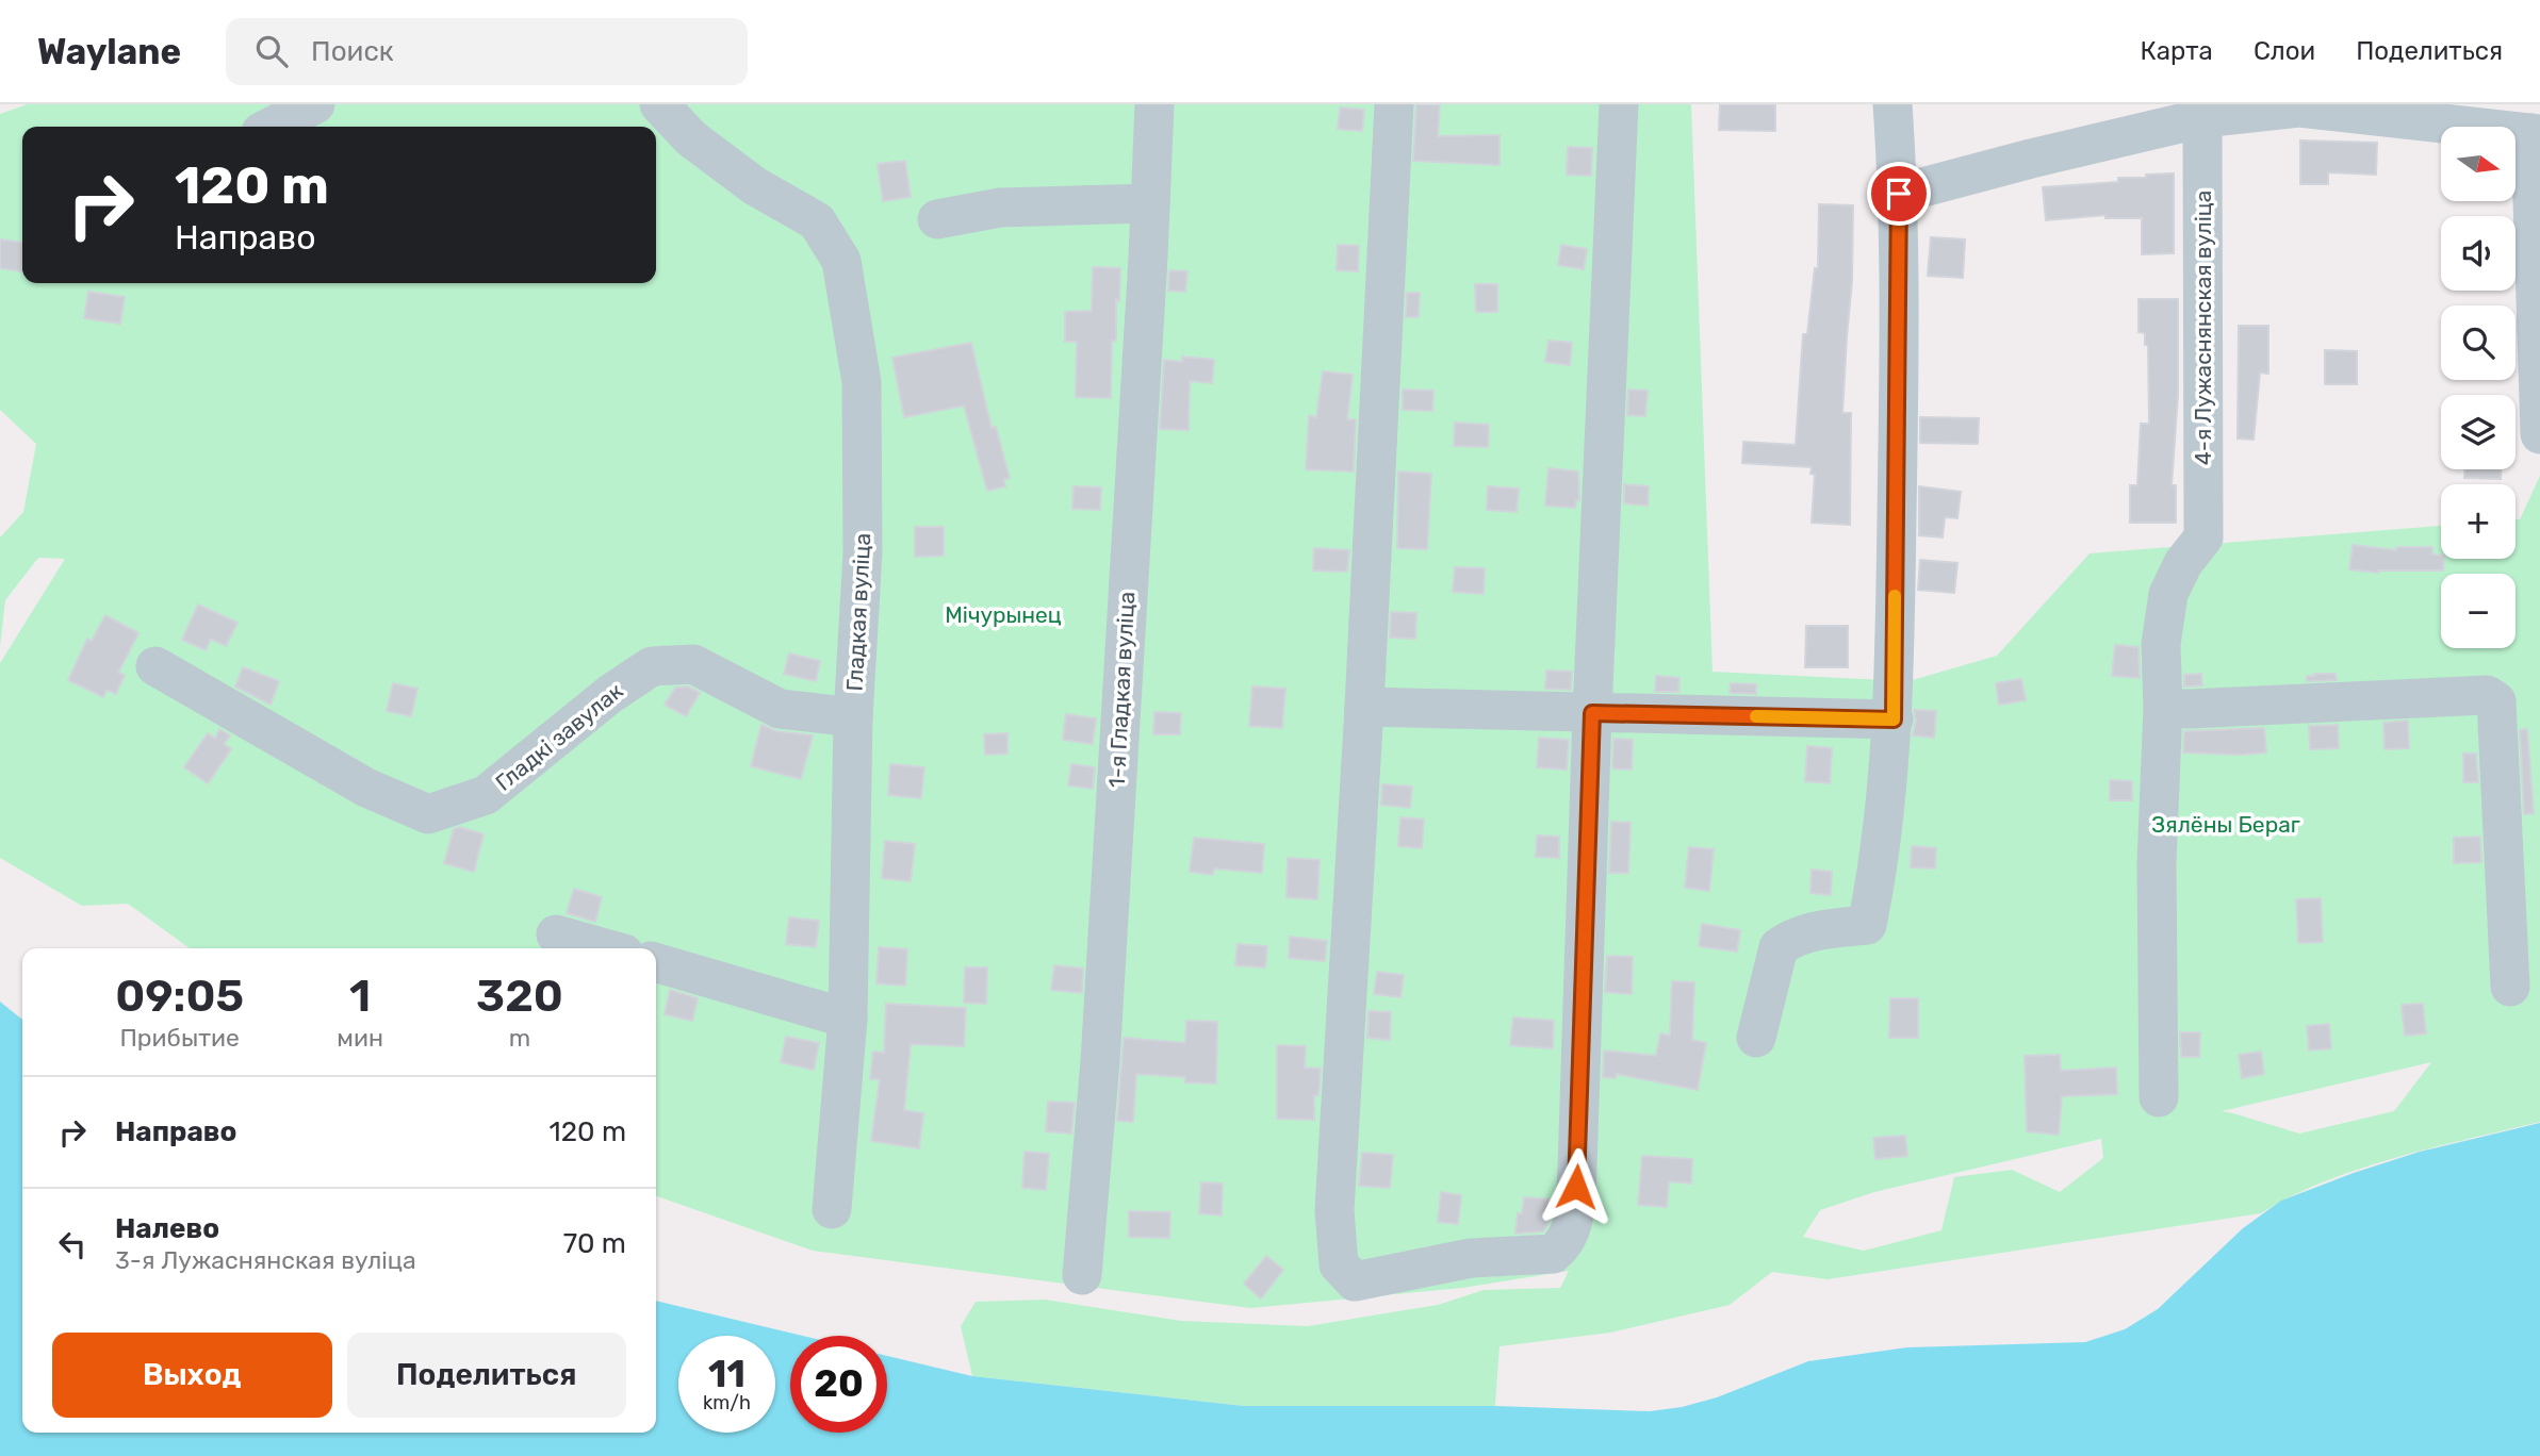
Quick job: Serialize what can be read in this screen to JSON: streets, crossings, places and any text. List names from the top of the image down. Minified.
{"streets":{"street":["4-я Лужаснянская вуліца","Гладкая вуліца","1-я Гладкая вуліца","Гладкі завулак"]},"crossings":[["Гладкая вуліца","Гладкі завулак"]],"parks":["Мічурынец","Зялёны Бераг"],"north":"right","page":{"header":"Waylane","search":"Поиск","nav":["Карта","Слои","Поделиться"],"map_buttons":["+","−"],"turn":["120 m","Направо"],"eta":["09:05","Прибытие","1","мин","320","m"],"list":[{"name":"Направо","value":"120 m"},{"name":"Налево","note":"3-я Лужаснянская вуліца","value":"70 m"}],"buttons":["Выход","Поделиться"],"speed":"11 km/h","limit":"20"}}
